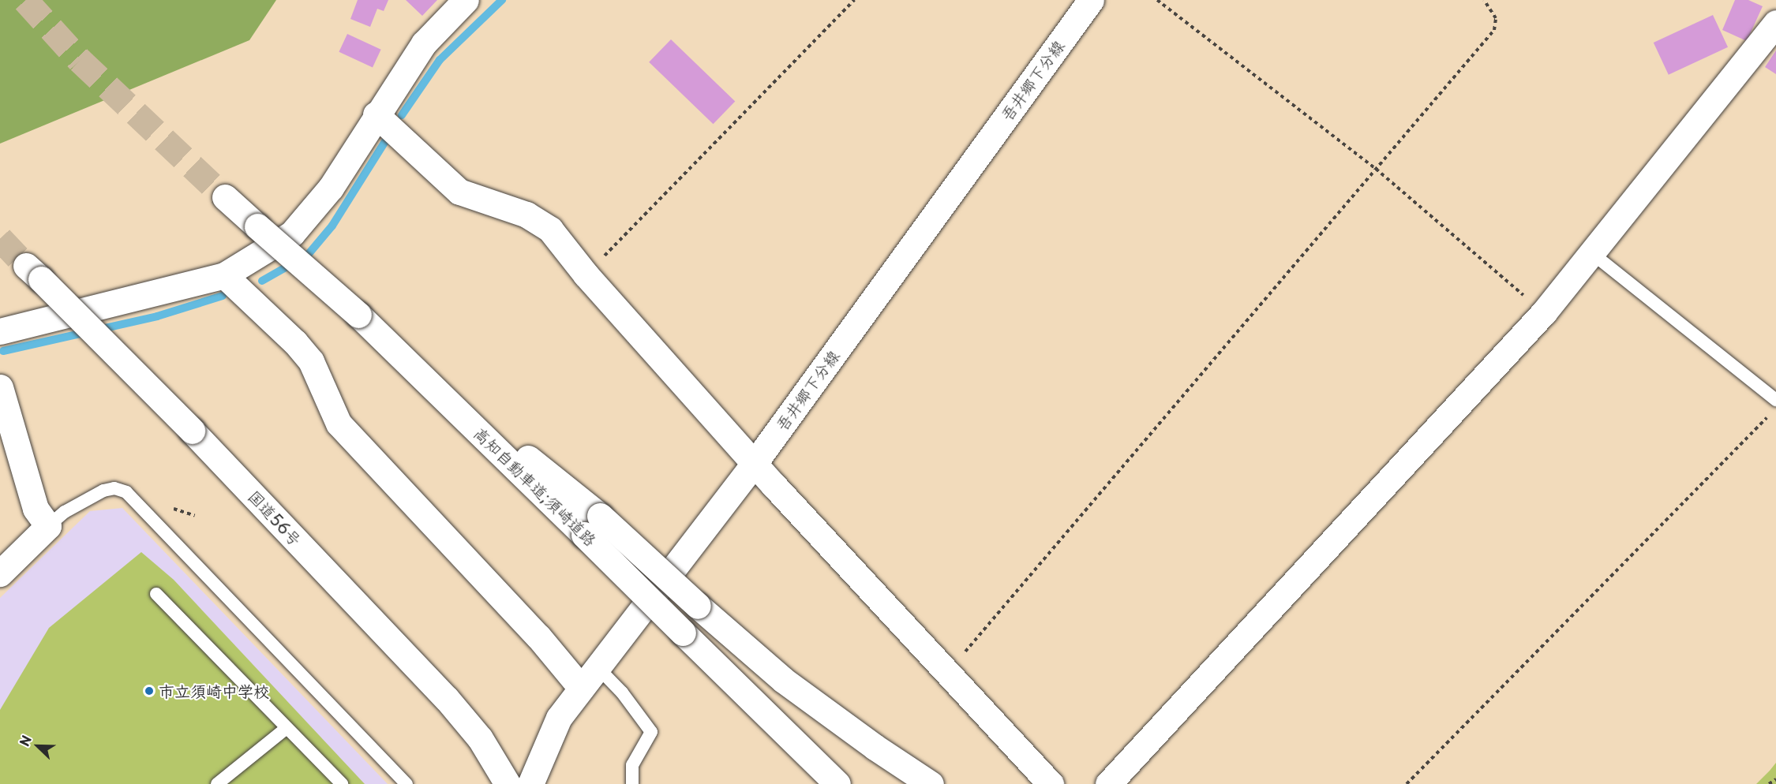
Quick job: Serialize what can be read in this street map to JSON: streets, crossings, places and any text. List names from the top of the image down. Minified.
{"streets":{"main road":["吾井郷下分線","高知自動車道;須崎道路","国道56号"]},"places":["市立須崎中学校"],"north":"top left"}
